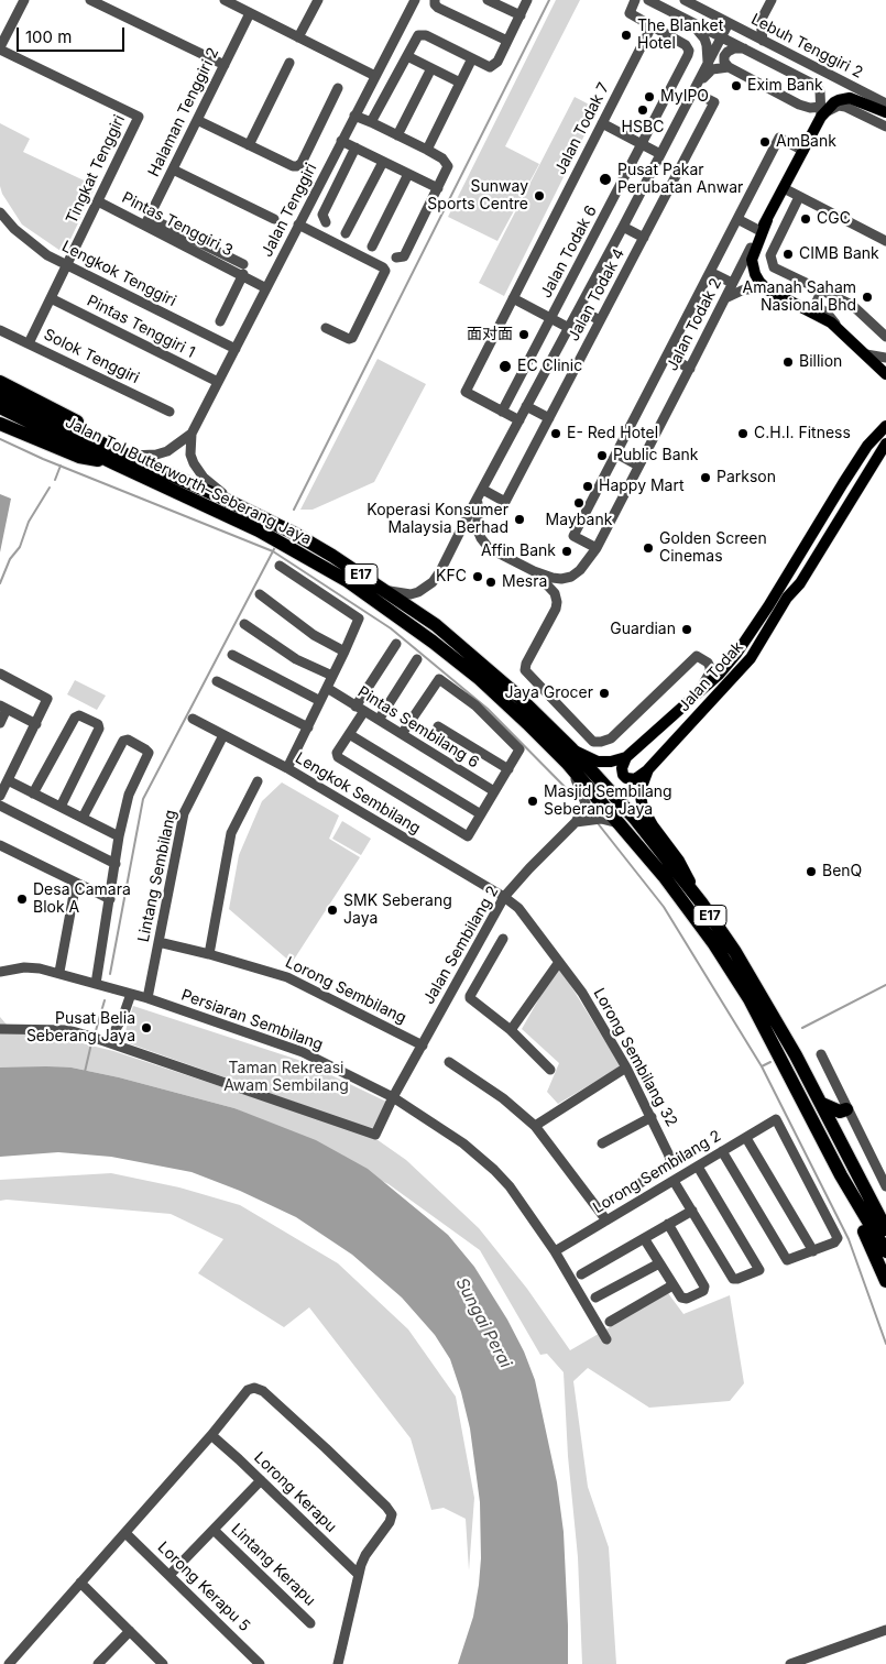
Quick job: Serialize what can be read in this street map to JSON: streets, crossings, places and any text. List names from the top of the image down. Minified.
{"streets":{"highway":["Jalan Tol Butterworth–Seberang Jaya","E17"],"main road":["Lebuh Tenggiri 2","Jalan Todak 2","Jalan Todak"],"street":["Halaman Tenggiri 2","Jalan Todak 7","Tingkat Tenggiri","Jalan Tenggiri","Pintas Tenggiri 3","Jalan Todak 6","Lengkok Tenggiri","Jalan Todak 4","Pintas Tenggiri 1","Solok Tenggiri","Pintas Sembilang 6","Lengkok Sembilang","Lintang Sembilang","Jalan Sembilang 2","Lorong Sembilang","Persiaran Sembilang","Lorong Sembilang 32","Lorong Sembilang 2","Lorong Kerapu","Lintang Kerapu","Lorong Kerapu 5"]},"crossings":[["Lebuh Tenggiri 2","Jalan Todak 4"],["Lebuh Tenggiri 2","Jalan Todak 2"],["Halaman Tenggiri 2","Pintas Tenggiri 3"],["Jalan Todak 7","Jalan Todak 6"],["Tingkat Tenggiri","Pintas Tenggiri 3"],["Tingkat Tenggiri","Lengkok Tenggiri"],["Tingkat Tenggiri","Pintas Tenggiri 1"],["Tingkat Tenggiri","Solok Tenggiri"],["Jalan Tenggiri","Pintas Tenggiri 3"],["Jalan Tenggiri","Lengkok Tenggiri"],["Jalan Tenggiri","Pintas Tenggiri 1"],["Jalan Todak 4","Jalan Tol Butterworth–Seberang Jaya"],["Jalan Tol Butterworth–Seberang Jaya","Jalan Todak"],["Jalan Tol Butterworth–Seberang Jaya","Jalan Sembilang 2"],["Lengkok Sembilang","Lintang Sembilang"],["Lengkok Sembilang","Jalan Sembilang 2"],["Lengkok Sembilang","Lorong Sembilang 32"],["Lintang Sembilang","Lorong Sembilang"],["Lintang Sembilang","Persiaran Sembilang"],["Jalan Sembilang 2","Lorong Sembilang"],["Jalan Sembilang 2","Persiaran Sembilang"],["Jalan Sembilang 2","Lorong Sembilang 32"],["Persiaran Sembilang","Lorong Sembilang 2"]],"water":["Sungai Perai"],"parks":["Taman Rekreasi Awam Sembilang"],"places":["The Blanket Hotel","Exim Bank","MyIPO","HSBC","AmBank","Pusat Pakar Perubatan Anwar","Sunway Sports Centre","CGC","CIMB Bank","Amanah Saham Nasional Bhd","面对面","Billion","EC Clinic","E- Red Hotel","C.H.I. Fitness","Public Bank","Parkson","Happy Mart","Maybank","Koperasi Konsumer Malaysia Berhad","Golden Screen Cinemas","Affin Bank","KFC","Mesra","Guardian","Jaya Grocer","Masjid Sembilang Seberang Jaya","BenQ","Desa Camara Blok A","SMK Seberang Jaya","Pusat Belia Seberang Jaya"],"scale_bar":"100 m"}
